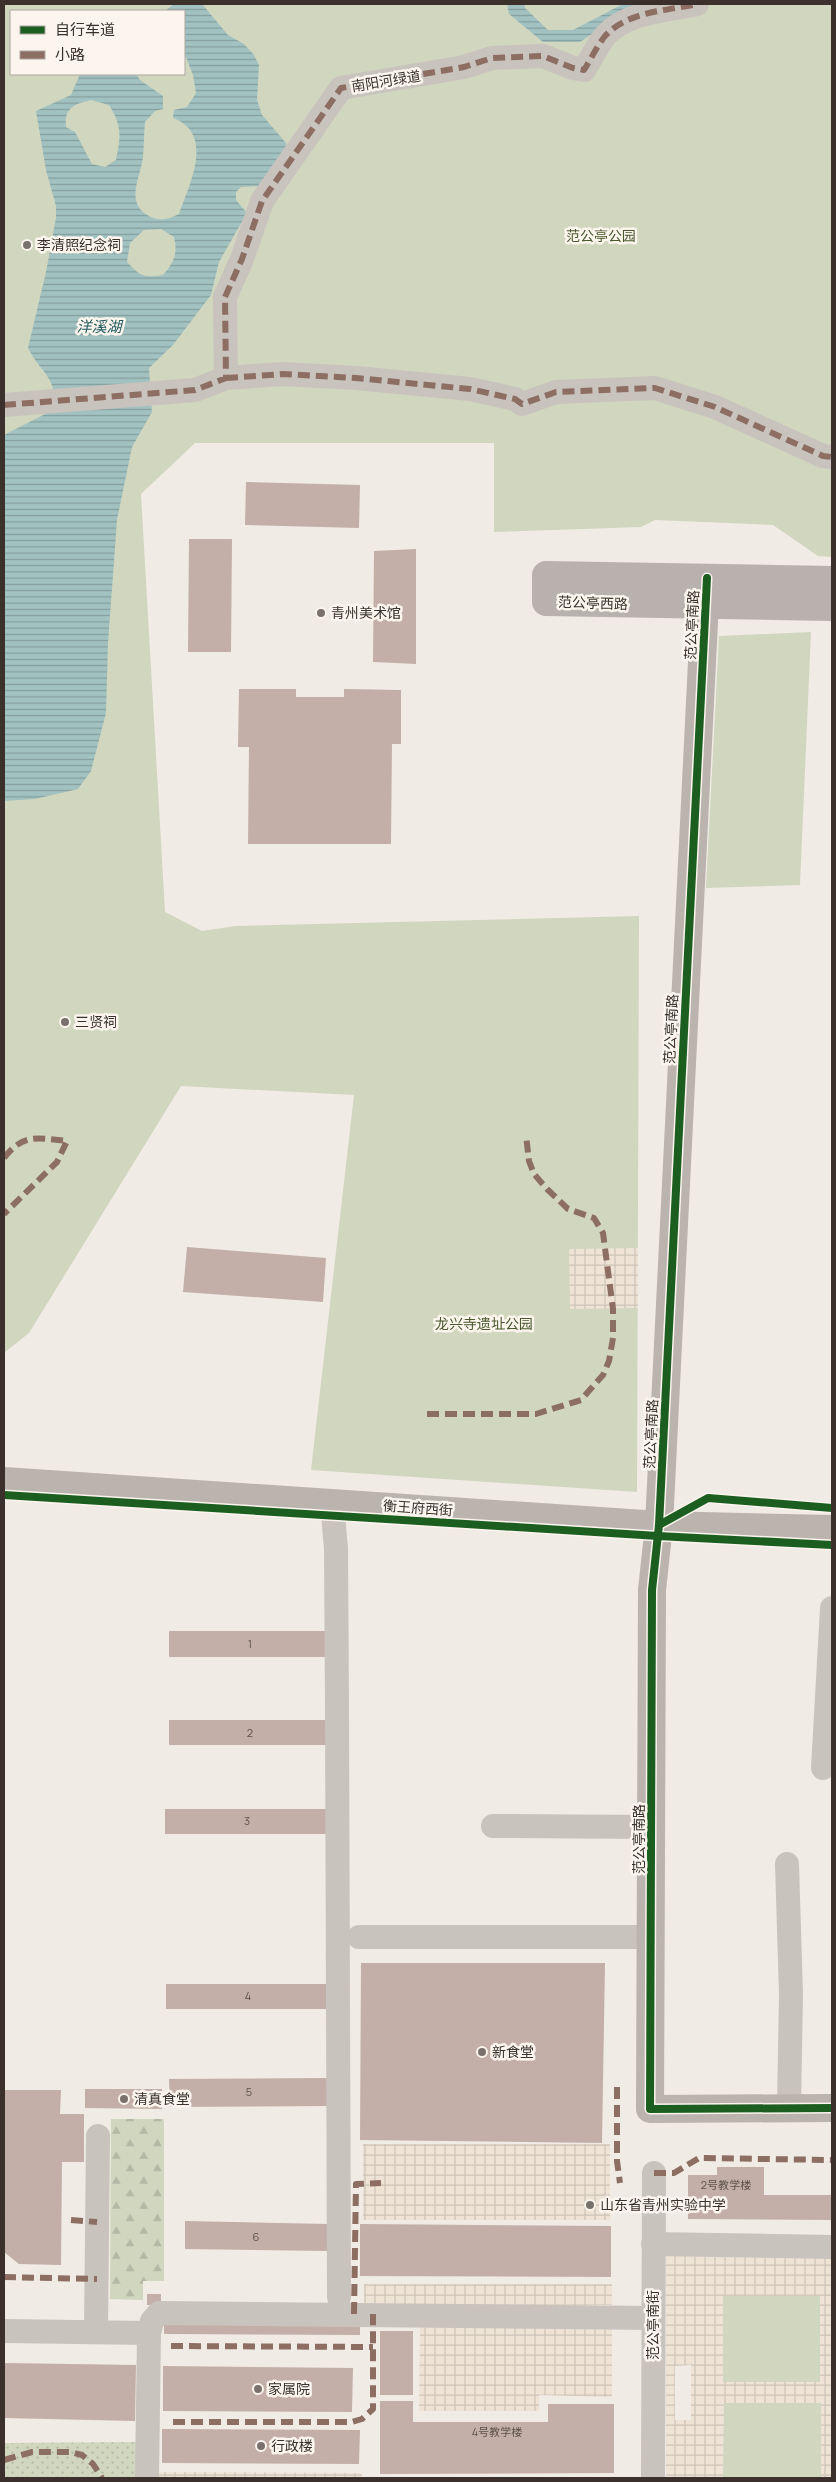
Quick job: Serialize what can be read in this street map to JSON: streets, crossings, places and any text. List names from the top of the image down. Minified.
{"streets":{"main road":["范公亭西路"],"street":["南阳河绿道","范公亭南路","衡王府西街","范公亭南街"]},"crossings":[["范公亭西路","范公亭南路"],["范公亭南路","衡王府西街"]],"water":["洋溪湖"],"parks":["范公亭公园","龙兴寺遗址公园"],"places":["李清照纪念祠","青州美术馆","三贤祠","新食堂","清真食堂","山东省青州实验中学","家属院","行政楼"],"house_numbers":["1","2","3","4","5","2号教学楼","6","4号教学楼"],"legend":["自行车道","小路"]}
